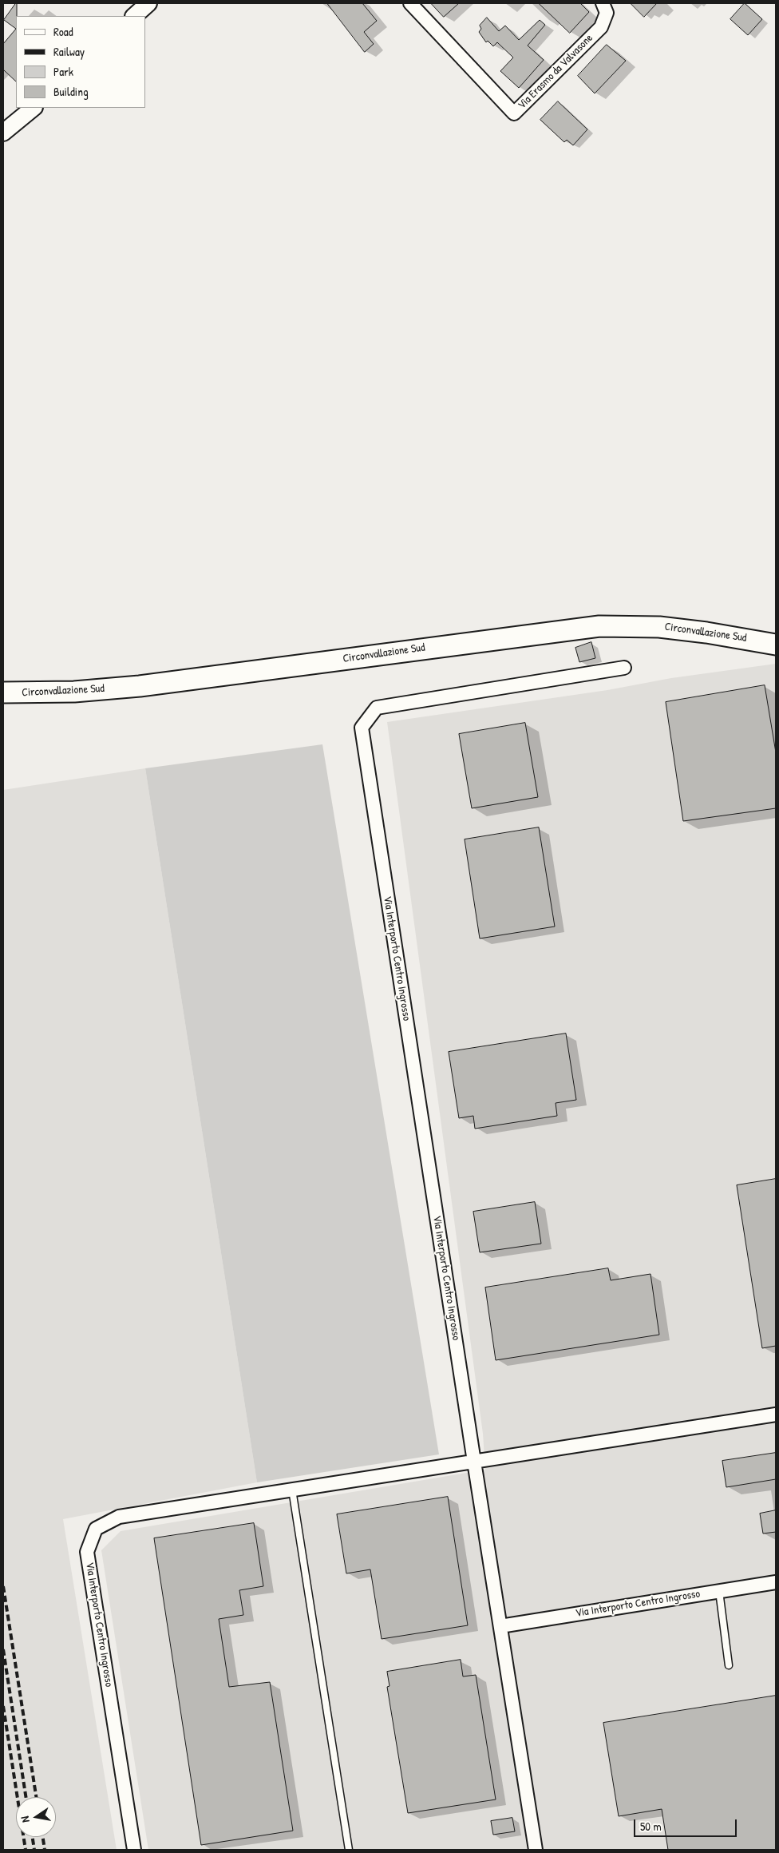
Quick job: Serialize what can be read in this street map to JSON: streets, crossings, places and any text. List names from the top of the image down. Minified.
{"streets":{"main road":["Circonvallazione Sud"],"street":["Via Erasmo da Valvasone","Via Interporto Centro Ingrosso"]},"legend":["Road","Railway","Park","Building"],"scale_bar":"50 m","north":"left"}
